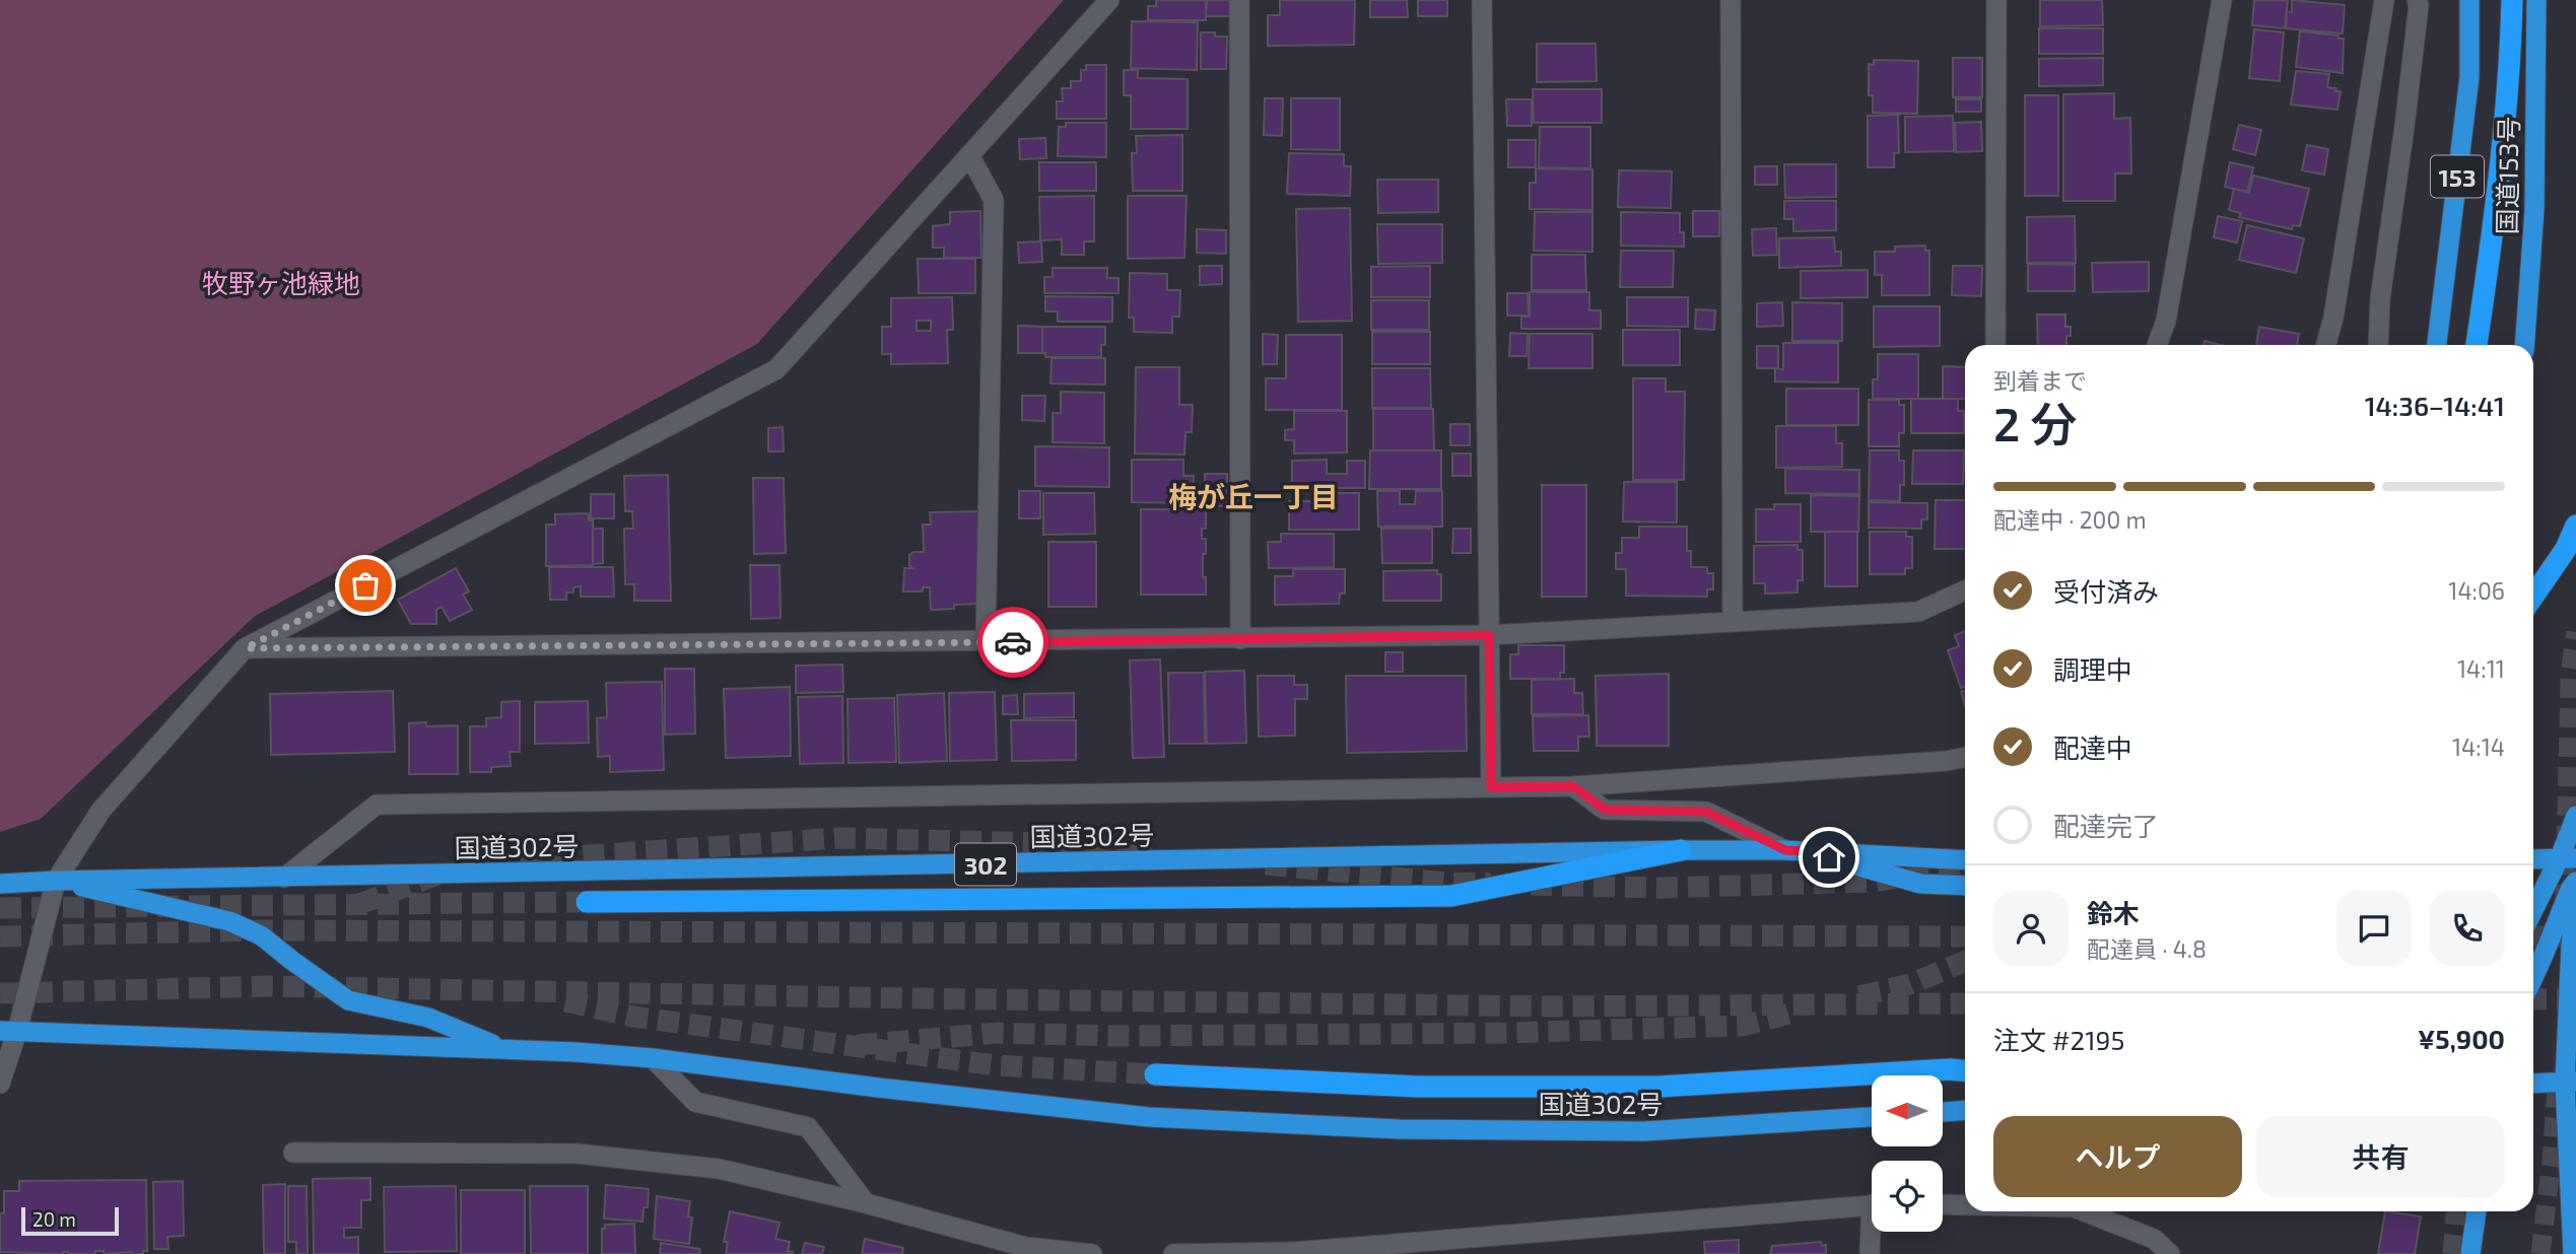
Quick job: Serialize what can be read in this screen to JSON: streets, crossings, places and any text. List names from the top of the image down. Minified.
{"streets":{"highway":["国道153号","153","国道302号","302"]},"crossings":[["国道302号","302"]],"districts":["梅が丘一丁目"],"parks":["牧野ヶ池緑地"],"scale_bar":"20 m","north":"left","page":{"heading":["2 分","到着まで","14:36–14:41"],"panel":["鈴木","配達員 · 4.8","注文 #2195","¥5,900"],"bar":"配達中 · 200 m","list":[["受付済み","14:06"],["調理中","14:11"],["配達中","14:14"],"配達完了"],"buttons":["ヘルプ","共有"],"scale":"20 m"}}
